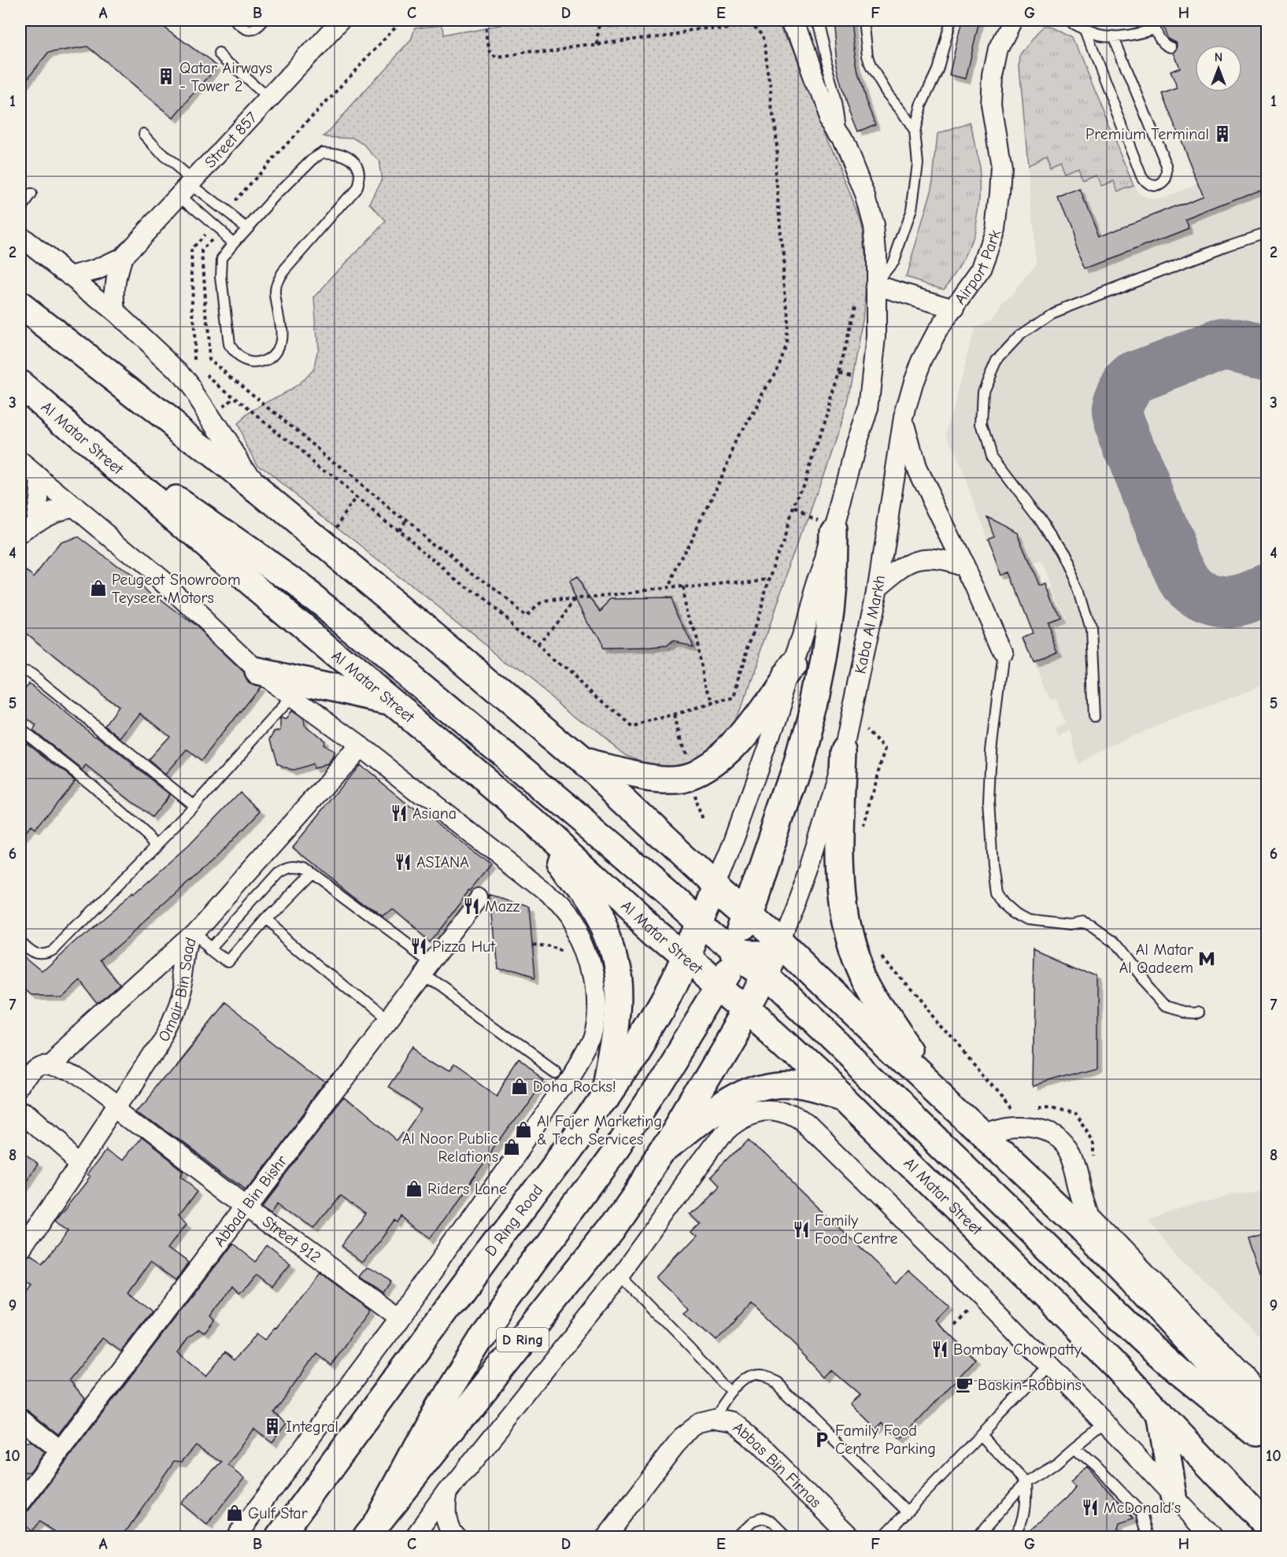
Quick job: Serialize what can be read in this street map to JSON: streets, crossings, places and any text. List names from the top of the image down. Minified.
{"streets":{"main road":["Al Matar Street","D Ring Road","D Ring"],"street":["Street 857","Airport Park","Kaba Al Markh","Omair Bin Saad","Abbad Bin Bishr","Street 912","Abbas Bin Firnas"]},"crossings":[["Airport Park","Kaba Al Markh"],["Al Matar Street","D Ring Road"],["Al Matar Street","D Ring"],["Kaba Al Markh","D Ring"],["Omair Bin Saad","Street 912"],["Abbad Bin Bishr","Street 912"]],"places":{"building":["Qatar Airways - Tower 2","Premium Terminal","Integral"],"shop":["Peugeot Showroom Teyseer Motors","Doha Rocks!","Al Fajer Marketing & Tech Services","Al Noor Public Relations","Riders Lane","Gulf Star"],"restaurant":["Asiana","ASIANA","Mazz","Pizza Hut","Family Food Centre","Bombay Chowpatty","McDonald's"],"metro station":["Al Matar Al Qadeem"],"cafe":["Baskin-Robbins"],"parking":["Family Food Centre Parking"]},"north":"top","grid":{"columns":["A","B","C","D","E","F","G","H"],"rows":["1","2","3","4","5","6","7","8","9","10"]}}
